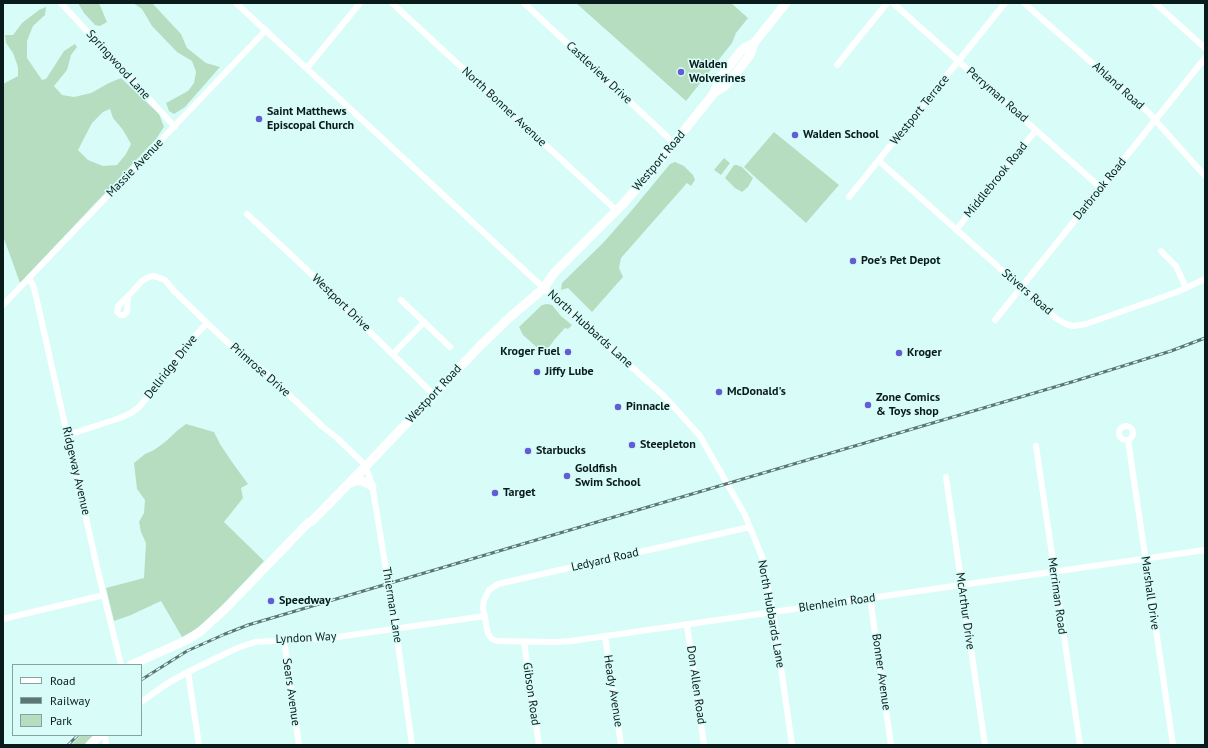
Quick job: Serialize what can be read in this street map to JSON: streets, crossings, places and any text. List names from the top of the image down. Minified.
{"streets":{"main road":["Westport Road"],"street":["Springwood Lane","Castleview Drive","Ahland Road","Perryman Road","North Bonner Avenue","Westport Terrace","Massie Avenue","Middlebrook Road","Darbrook Road","Stivers Road","Westport Drive","North Hubbards Lane","Dellridge Drive","Primrose Drive","Ridgeway Avenue","Ledyard Road","Marshall Drive","Merriman Road","Blenheim Road","Thierman Lane","McArthur Drive","Lyndon Way","Bonner Avenue","Don Allen Road","Heady Avenue","Sears Avenue","Gibson Road"]},"crossings":[["Springwood Lane","Massie Avenue"],["Castleview Drive","Westport Road"],["Ahland Road","Darbrook Road"],["Perryman Road","Westport Terrace"],["Perryman Road","Middlebrook Road"],["Perryman Road","Darbrook Road"],["North Bonner Avenue","Westport Road"],["Westport Terrace","Stivers Road"],["Westport Road","Westport Drive"],["Westport Road","North Hubbards Lane"],["Westport Road","Primrose Drive"],["Westport Road","Thierman Lane"],["Massie Avenue","North Hubbards Lane"],["Massie Avenue","Ridgeway Avenue"],["Middlebrook Road","Stivers Road"],["Darbrook Road","Stivers Road"],["North Hubbards Lane","Ledyard Road"],["North Hubbards Lane","Blenheim Road"],["Dellridge Drive","Primrose Drive"],["Dellridge Drive","Ridgeway Avenue"],["Primrose Drive","Thierman Lane"],["Ledyard Road","Blenheim Road"],["Ledyard Road","Lyndon Way"],["Marshall Drive","Blenheim Road"],["Merriman Road","Blenheim Road"],["Blenheim Road","McArthur Drive"],["Blenheim Road","Lyndon Way"],["Blenheim Road","Bonner Avenue"],["Blenheim Road","Don Allen Road"],["Blenheim Road","Heady Avenue"],["Blenheim Road","Gibson Road"],["Thierman Lane","Lyndon Way"],["Lyndon Way","Sears Avenue"]],"places":["Walden Wolverines","Saint Matthews Episcopal Church","Walden School","Poe's Pet Depot","Kroger Fuel","Kroger","Jiffy Lube","McDonald's","Zone Comics & Toys shop","Pinnacle","Steepleton","Starbucks","Goldfish Swim School","Target","Speedway"],"legend":["Road","Railway","Park"]}
